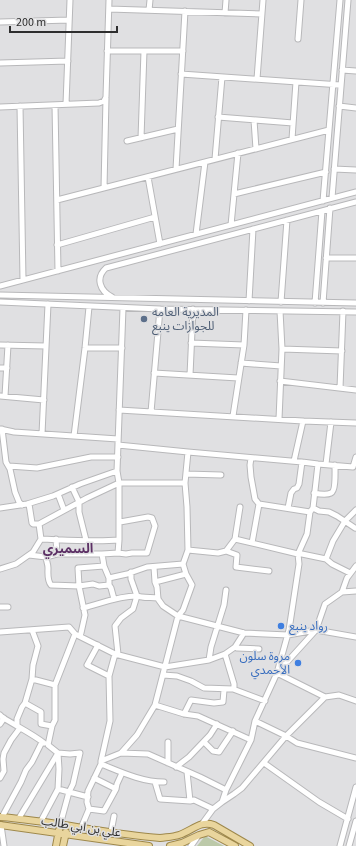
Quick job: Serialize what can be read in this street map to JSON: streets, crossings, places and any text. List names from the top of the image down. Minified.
{"streets":{"main road":["علي بن ابي طالب"]},"districts":["السميري"],"places":["المديرية العامه للجوازات ينبع","رواد ينبع","مروة سلون الأحمدي"],"scale_bar":"200 m"}
